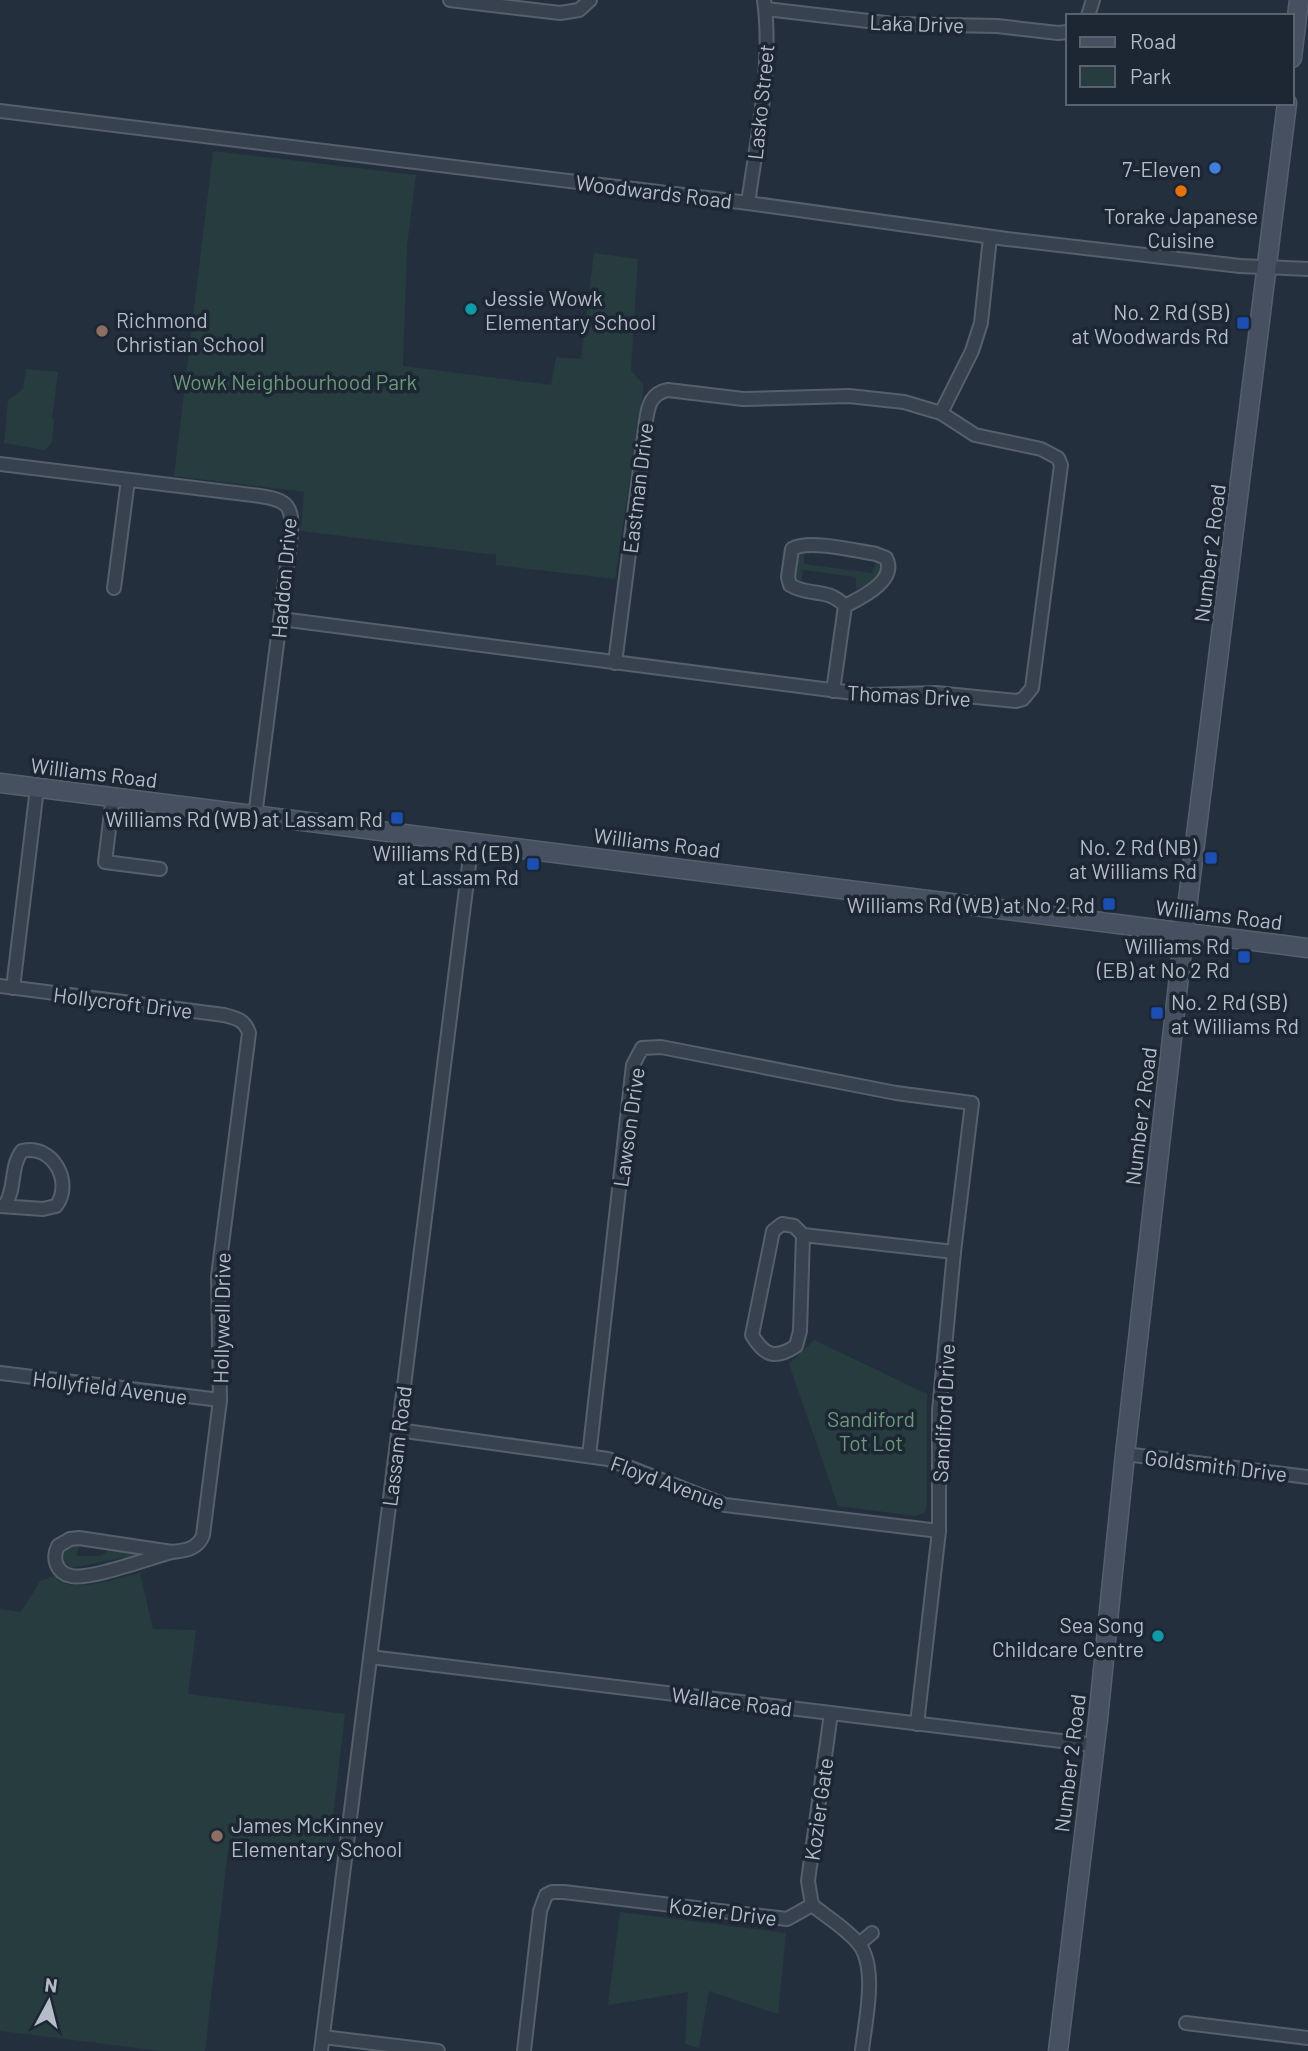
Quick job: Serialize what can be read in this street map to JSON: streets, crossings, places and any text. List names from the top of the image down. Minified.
{"streets":{"main road":["Number 2 Road","Williams Road"],"street":["Laka Drive","Lasko Street","Woodwards Road","Eastman Drive","Haddon Drive","Thomas Drive","Hollycroft Drive","Lawson Drive","Hollywell Drive","Hollyfield Avenue","Sandiford Drive","Lassam Road","Goldsmith Drive","Floyd Avenue","Wallace Road","Kozier Gate","Kozier Drive"]},"crossings":[["Laka Drive","Lasko Street"],["Lasko Street","Woodwards Road"],["Woodwards Road","Number 2 Road"],["Eastman Drive","Thomas Drive"],["Number 2 Road","Williams Road"],["Number 2 Road","Goldsmith Drive"],["Number 2 Road","Wallace Road"],["Haddon Drive","Thomas Drive"],["Haddon Drive","Williams Road"],["Williams Road","Lassam Road"],["Hollycroft Drive","Hollywell Drive"],["Lawson Drive","Sandiford Drive"],["Lawson Drive","Floyd Avenue"],["Hollywell Drive","Hollyfield Avenue"],["Sandiford Drive","Floyd Avenue"],["Sandiford Drive","Wallace Road"],["Lassam Road","Floyd Avenue"],["Lassam Road","Wallace Road"],["Wallace Road","Kozier Gate"],["Kozier Gate","Kozier Drive"]],"parks":["Wowk Neighbourhood Park","Sandiford Tot Lot"],"places":{"other":["7-Eleven","Torake Japanese Cuisine","Jessie Wowk Elementary School","Richmond Christian School","Sea Song Childcare Centre","James McKinney Elementary School"],"transit":["No. 2 Rd (SB) at Woodwards Rd","Williams Rd (WB) at Lassam Rd","No. 2 Rd (NB) at Williams Rd","Williams Rd (EB) at Lassam Rd","Williams Rd (WB) at No 2 Rd","Williams Rd (EB) at No 2 Rd","No. 2 Rd (SB) at Williams Rd"]},"legend":["Road","Park"],"north":"top"}
